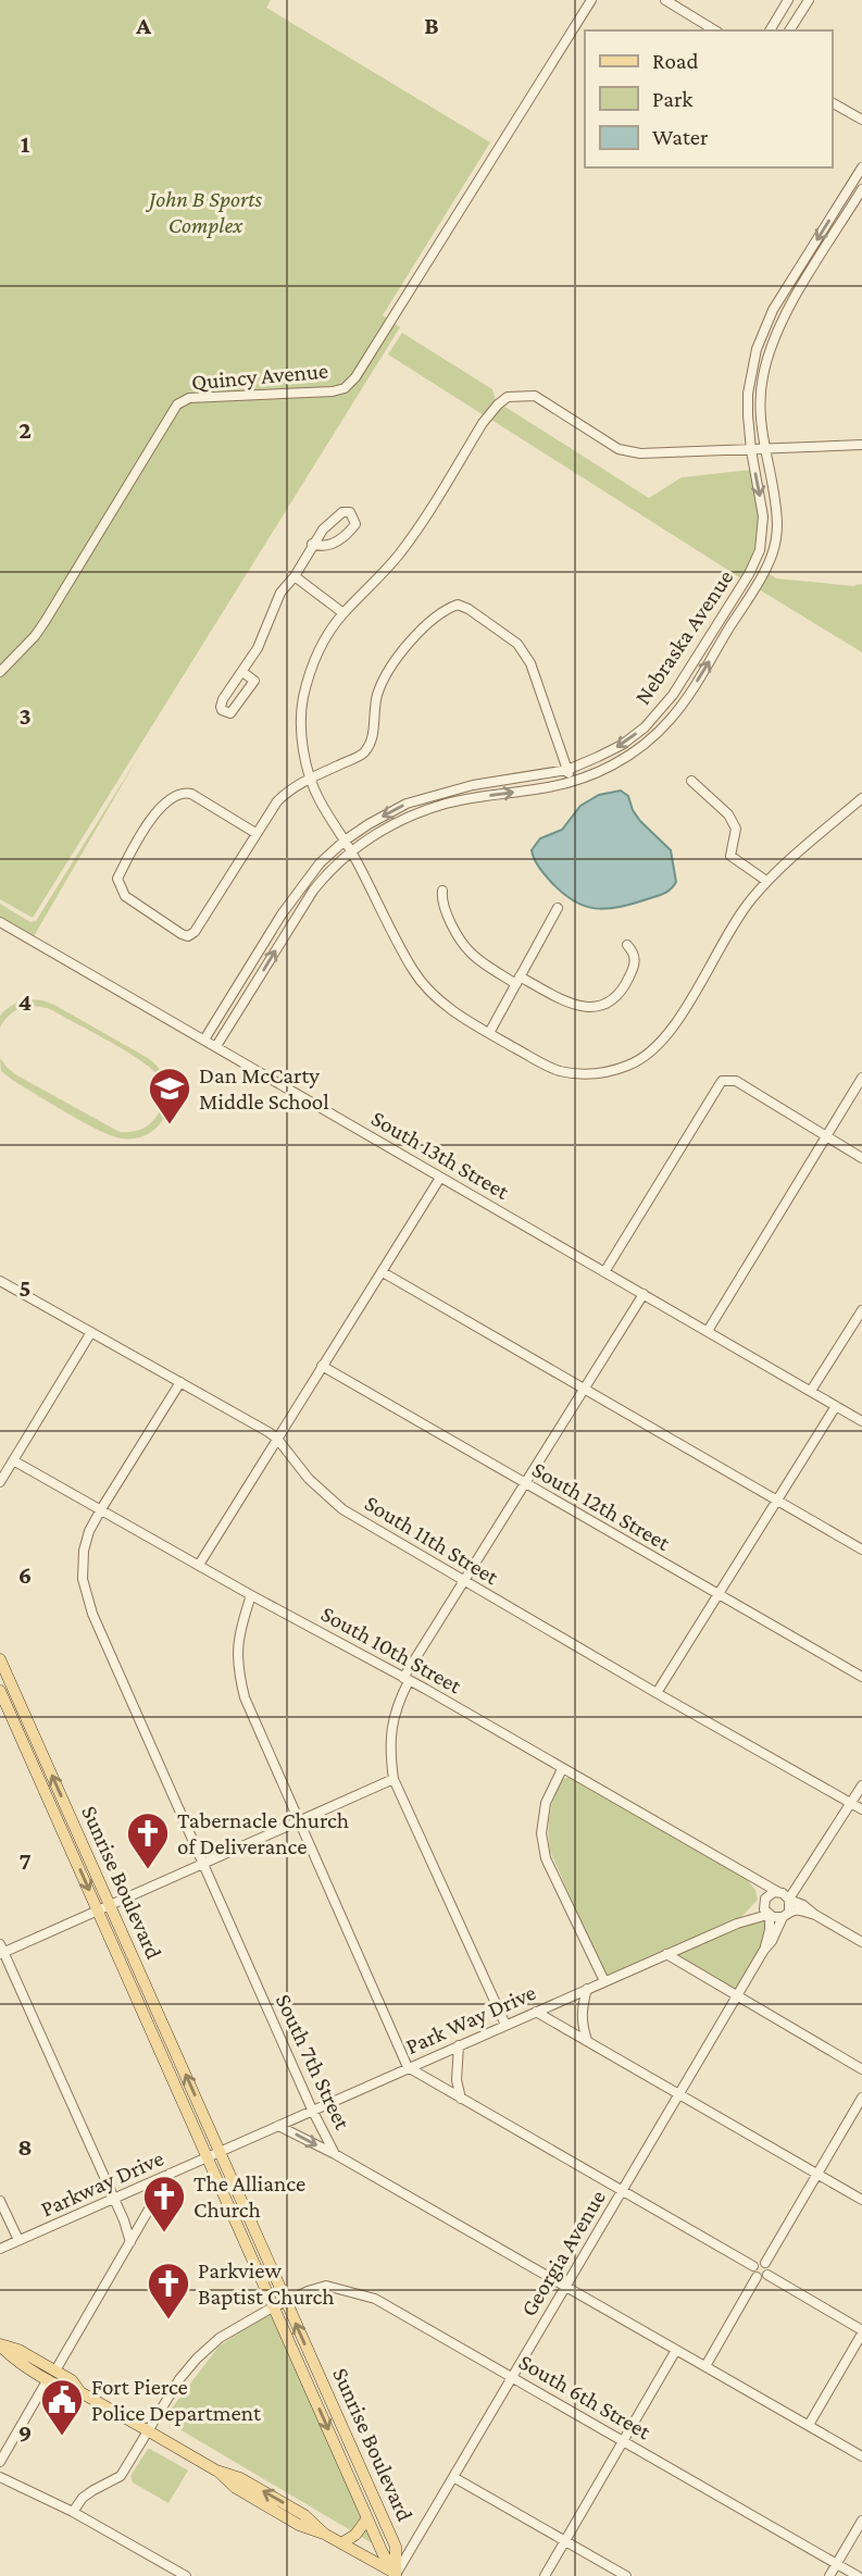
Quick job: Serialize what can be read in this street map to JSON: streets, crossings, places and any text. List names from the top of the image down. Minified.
{"streets":{"main road":["Sunrise Boulevard"],"street":["Quincy Avenue","Nebraska Avenue","South 13th Street","South 12th Street","South 11th Street","South 10th Street","Park Way Drive","South 7th Street","Parkway Drive","Georgia Avenue","South 6th Street"]},"crossings":[["Nebraska Avenue","South 13th Street"],["South 10th Street","Park Way Drive"],["South 10th Street","South 7th Street"],["South 10th Street","Georgia Avenue"],["Sunrise Boulevard","Park Way Drive"],["Sunrise Boulevard","Parkway Drive"],["Sunrise Boulevard","Georgia Avenue"],["Sunrise Boulevard","South 6th Street"],["Park Way Drive","South 7th Street"],["Park Way Drive","Parkway Drive"],["Park Way Drive","Georgia Avenue"],["South 7th Street","Georgia Avenue"],["Georgia Avenue","South 6th Street"]],"parks":["John B Sports Complex"],"places":{"school or university":["Dan McCarty Middle School"],"church":["Tabernacle Church of Deliverance","The Alliance Church","Parkview Baptist Church"],"public building":["Fort Pierce Police Department"]},"legend":["Road","Park","Water"],"grid":{"columns":["A","B"],"rows":["1","2","3","4","5","6","7","8","9"]}}
